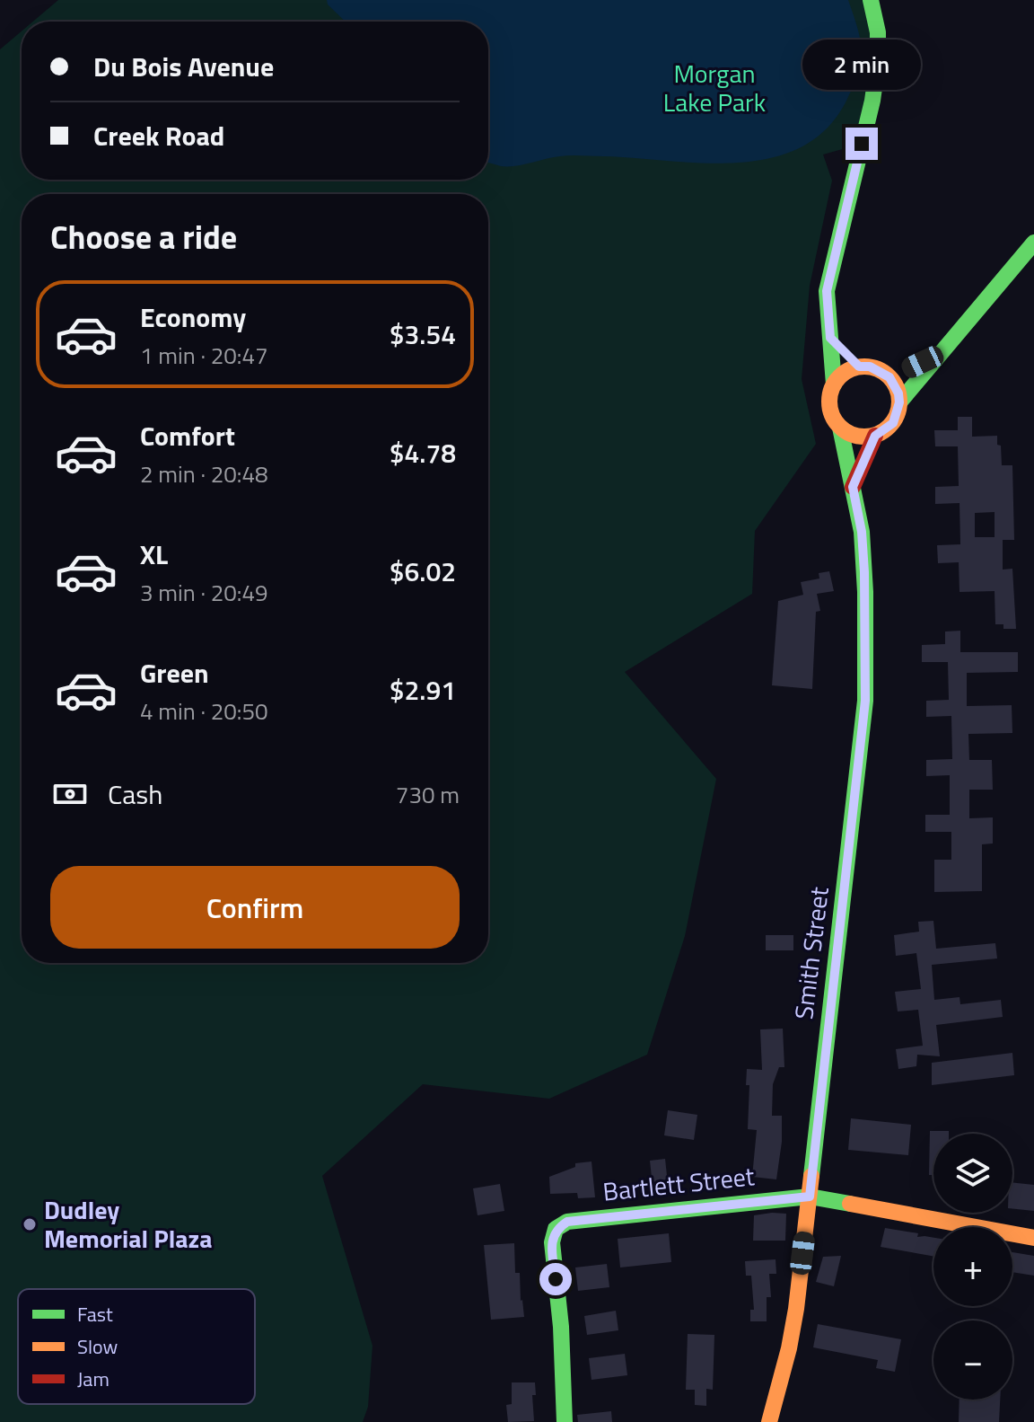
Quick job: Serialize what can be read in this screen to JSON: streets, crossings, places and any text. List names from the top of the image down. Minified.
{"streets":{"street":["Smith Street","Bartlett Street"]},"crossings":[["Smith Street","Bartlett Street"]],"parks":["Morgan Lake Park"],"places":["Dudley Memorial Plaza"],"legend":["Fast","Slow","Jam"],"page":{"banner":["Du Bois Avenue","Creek Road"],"bubble":"2 min","heading":"Choose a ride","list":[{"name":"Economy","note":"1 min · 20:47","value":"$3.54"},{"name":"Comfort","note":"2 min · 20:48","value":"$4.78"},{"name":"XL","note":"3 min · 20:49","value":"$6.02"},{"name":"Green","note":"4 min · 20:50","value":"$2.91"}],"pay":["Cash","730 m"],"buttons":"Confirm","map_buttons":["+","−"]}}
